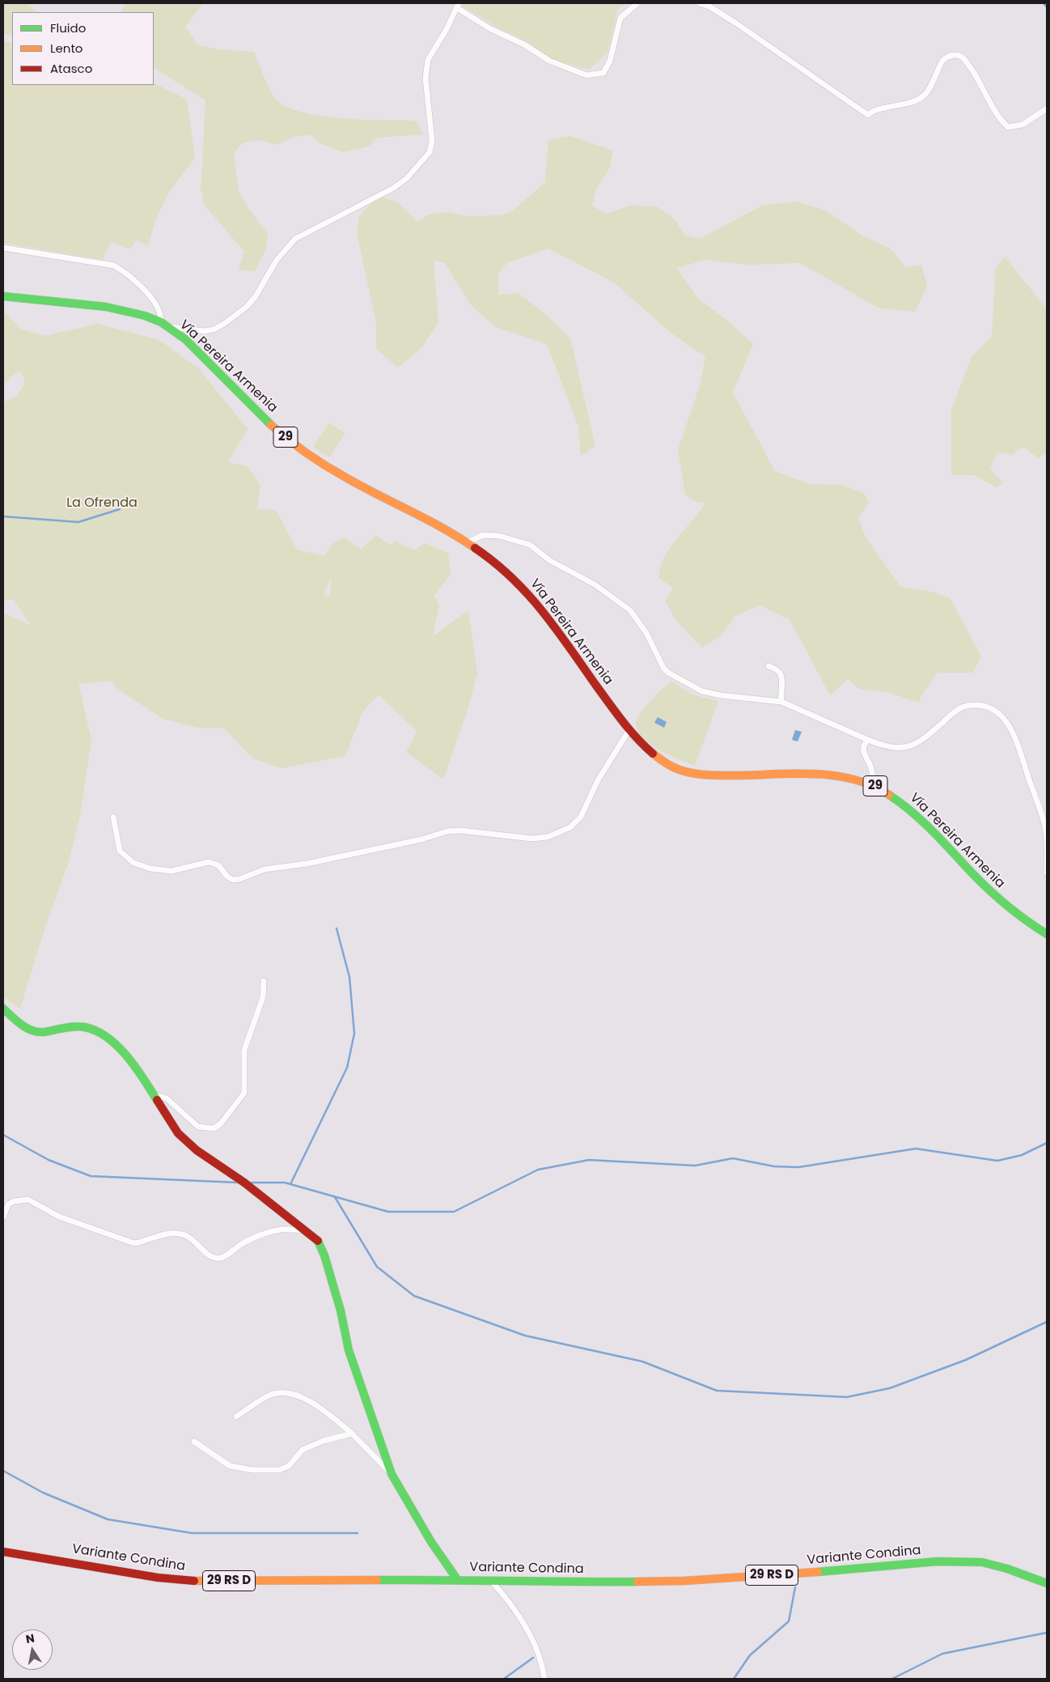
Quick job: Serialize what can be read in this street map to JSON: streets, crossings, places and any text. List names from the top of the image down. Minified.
{"streets":{"main road":["Vía Pereira Armenia","29","Variante Condina","29 RS D"]},"parks":["La Ofrenda"],"legend":["Fluido","Lento","Atasco"],"north":"top"}
